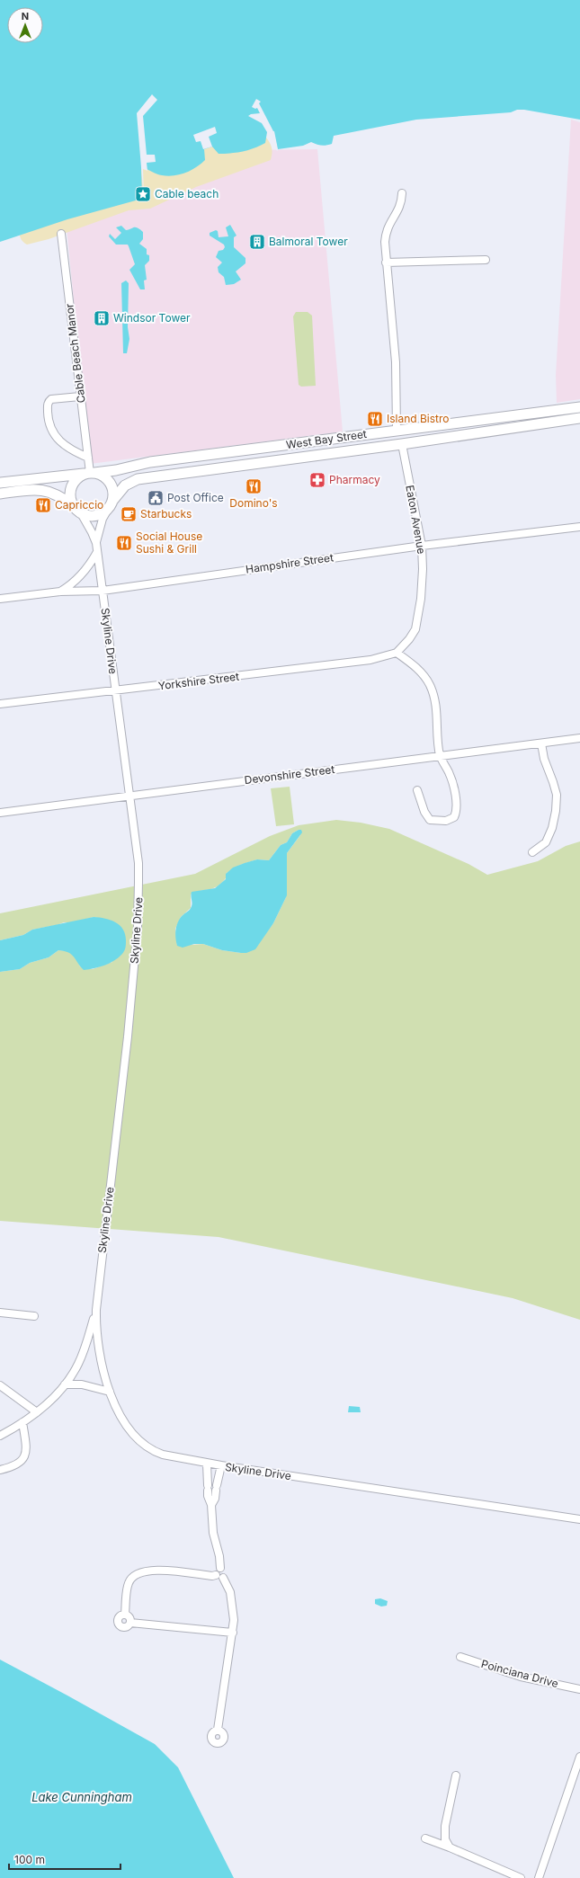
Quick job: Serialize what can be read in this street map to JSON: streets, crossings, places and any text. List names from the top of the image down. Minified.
{"streets":{"main road":["West Bay Street"],"street":["Cable Beach Manor","Eaton Avenue","Hampshire Street","Skyline Drive","Yorkshire Street","Devonshire Street","Poinciana Drive"]},"crossings":[["Cable Beach Manor","West Bay Street"],["Cable Beach Manor","Skyline Drive"],["West Bay Street","Eaton Avenue"],["West Bay Street","Skyline Drive"],["Eaton Avenue","Hampshire Street"],["Eaton Avenue","Yorkshire Street"],["Hampshire Street","Skyline Drive"],["Skyline Drive","Yorkshire Street"],["Skyline Drive","Devonshire Street"]],"water":["Lake Cunningham"],"places":{"place":["Cable beach"],"building":["Balmoral Tower","Windsor Tower"],"restaurant":["Island Bistro","Domino's","Capriccio","Social House Sushi & Grill"],"pharmacy":["Pharmacy"],"public building":["Post Office"],"cafe":["Starbucks"]},"scale_bar":"100 m","north":"top"}
